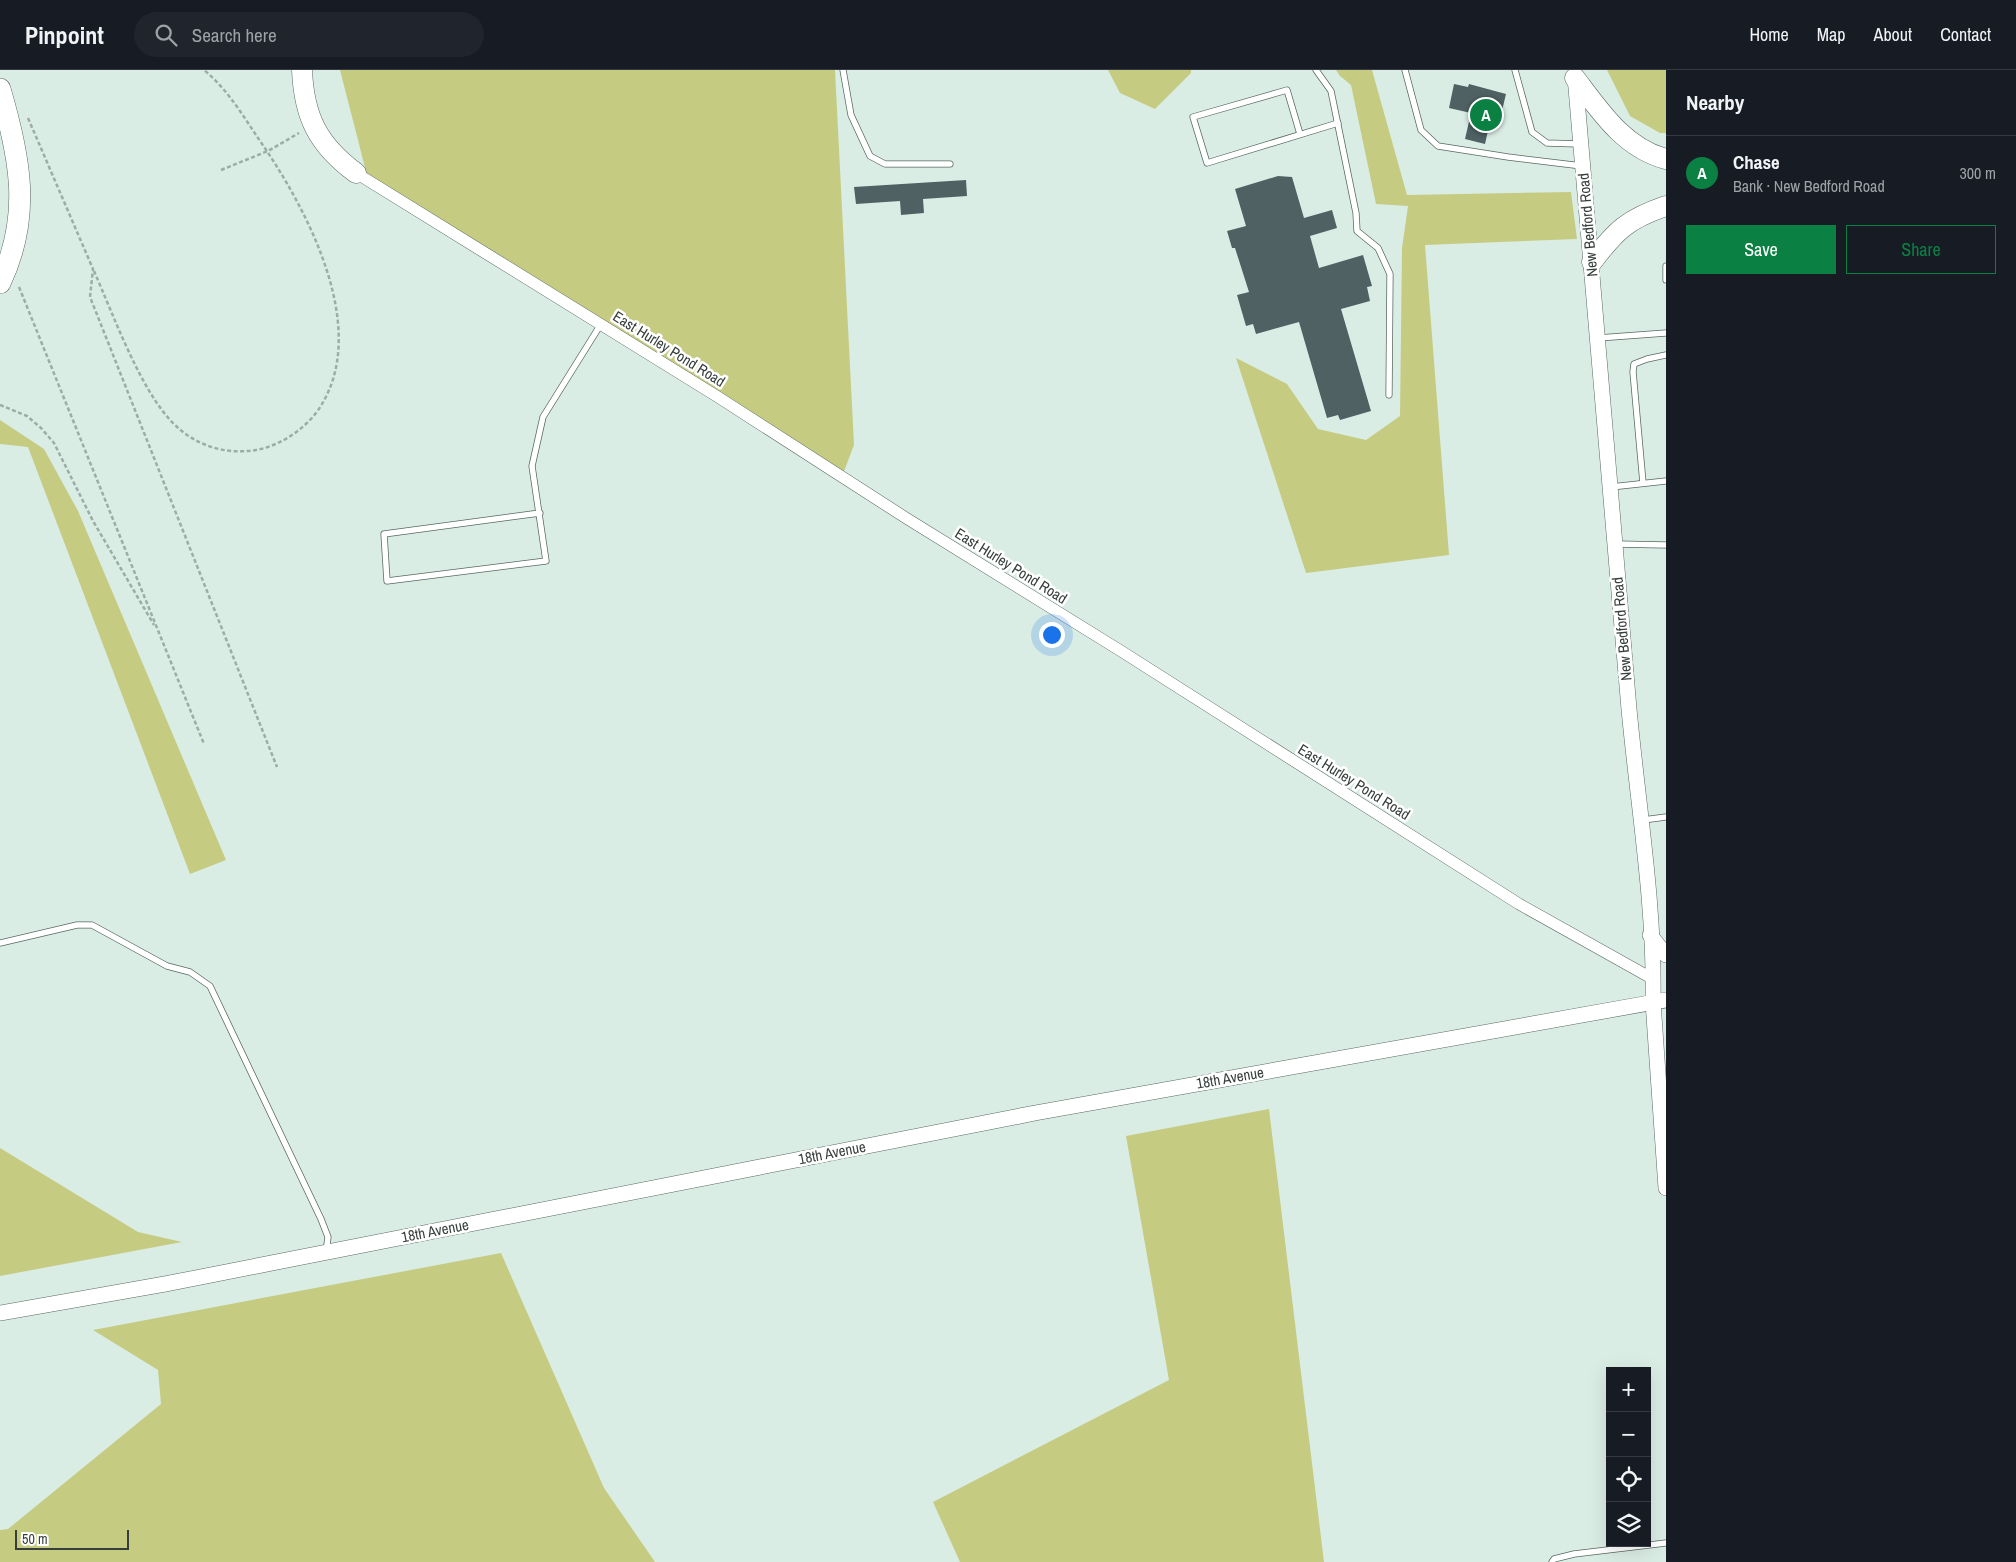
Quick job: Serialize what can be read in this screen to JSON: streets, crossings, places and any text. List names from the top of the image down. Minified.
{"streets":{"street":["New Bedford Road","East Hurley Pond Road","18th Avenue"]},"crossings":[["New Bedford Road","East Hurley Pond Road"],["New Bedford Road","18th Avenue"]],"scale_bar":"50 m","page":{"header":"Pinpoint","search":"Search here","nav":["Home","Map","About","Contact"],"heading":"Nearby","pins":"A","list":[{"mark":"A","name":"Chase","note":"Bank · New Bedford Road","value":"300 m"}],"buttons":["Save","Share"],"map_buttons":["+","−"],"scale":"50 m"}}
